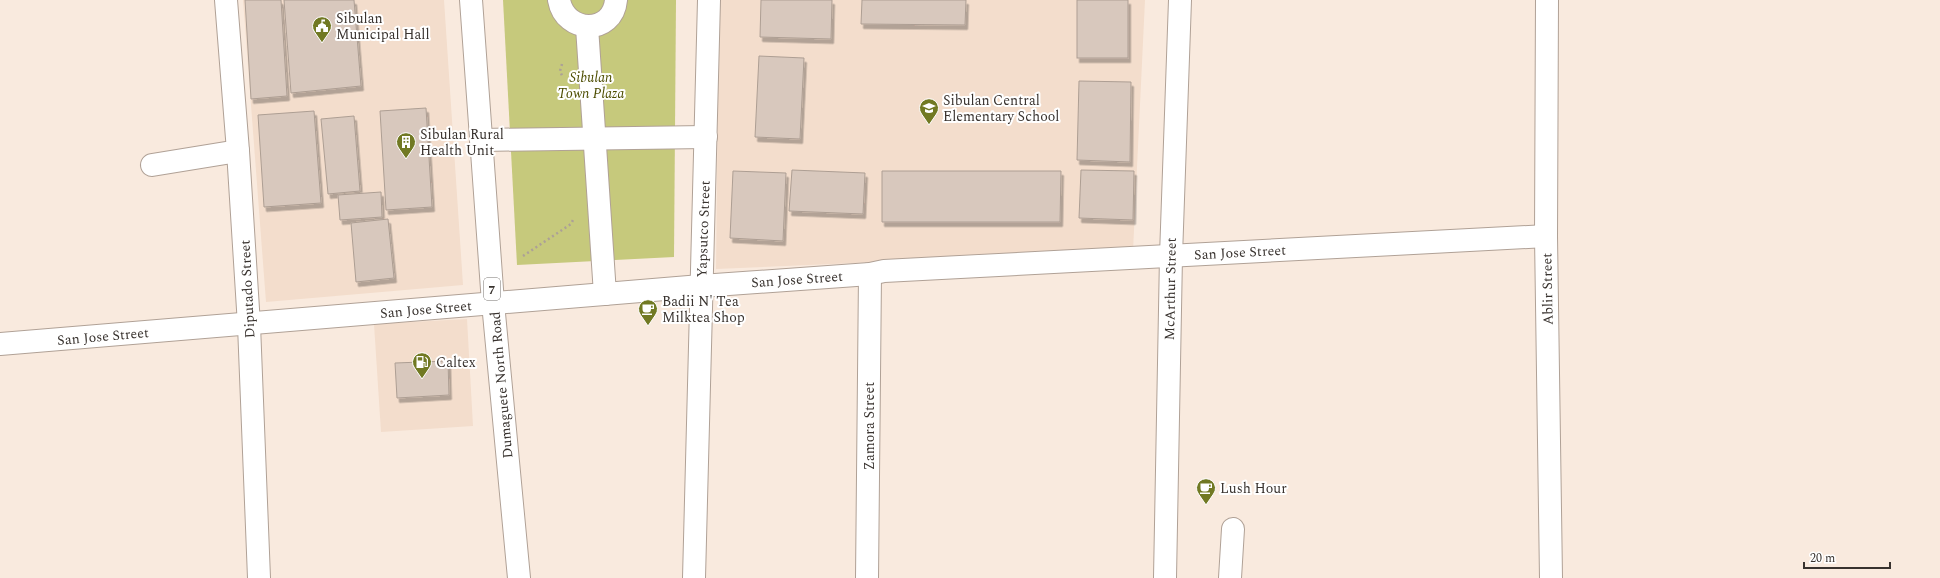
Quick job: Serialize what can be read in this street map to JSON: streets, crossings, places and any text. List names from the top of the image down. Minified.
{"streets":{"main road":["Yapsutco Street","San Jose Street","Diputado Street","7","McArthur Street","Ablir Street","Dumaguete North Road","Zamora Street"]},"crossings":[["Yapsutco Street","San Jose Street"],["San Jose Street","Diputado Street"],["San Jose Street","McArthur Street"],["San Jose Street","Ablir Street"],["San Jose Street","Dumaguete North Road"],["San Jose Street","Zamora Street"]],"parks":["Sibulan Town Plaza"],"places":{"public building":["Sibulan Municipal Hall"],"school or university":["Sibulan Central Elementary School"],"building":["Sibulan Rural Health Unit"],"cafe":["Badii N' Tea Milktea Shop","Lush Hour"],"fuel station":["Caltex"]},"scale_bar":"20 m"}
